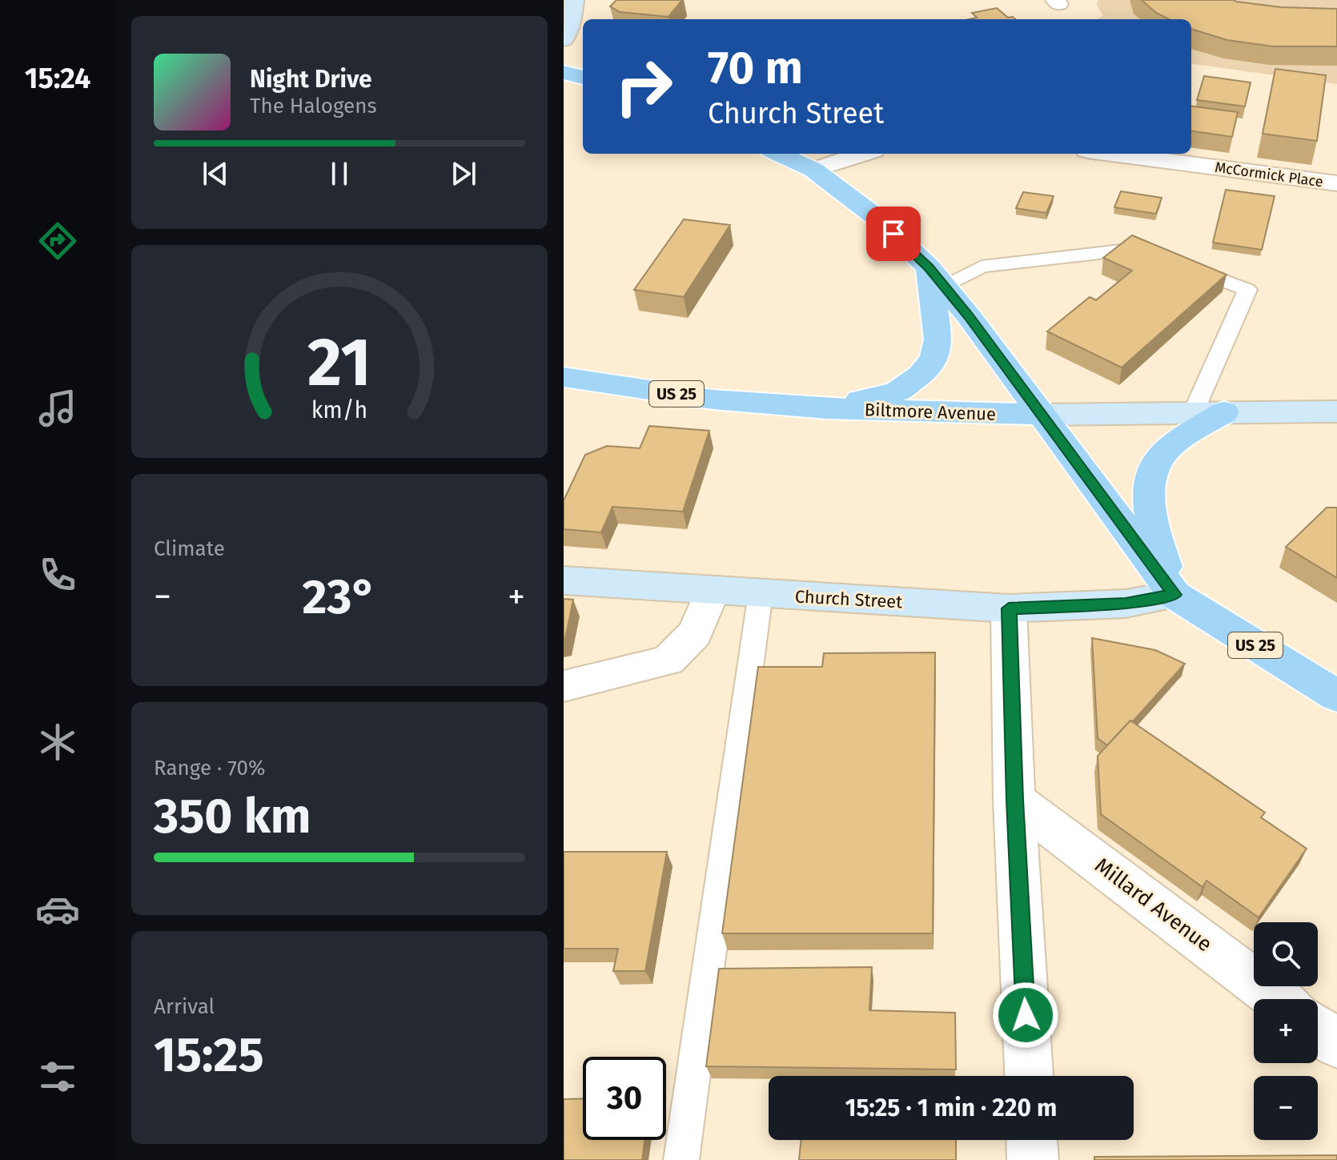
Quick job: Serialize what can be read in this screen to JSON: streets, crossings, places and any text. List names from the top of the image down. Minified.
{"streets":{"main road":["US 25","Biltmore Avenue","Church Street"],"street":["McCormick Place","Millard Avenue"]},"crossings":[["US 25","Biltmore Avenue"],["US 25","Church Street"]],"page":{"tabs":"15:24","turn":["70 m","Church Street"],"song":["Night Drive","The Halogens"],"tile":["Climate",["Range · 70%","350 km"],["Arrival","15:25"]],"heat":["−","23°","+"],"map_buttons":["+","−"],"limit":"30","trip":"15:25 · 1 min · 220 m","gauge":["21","km/h"]}}
